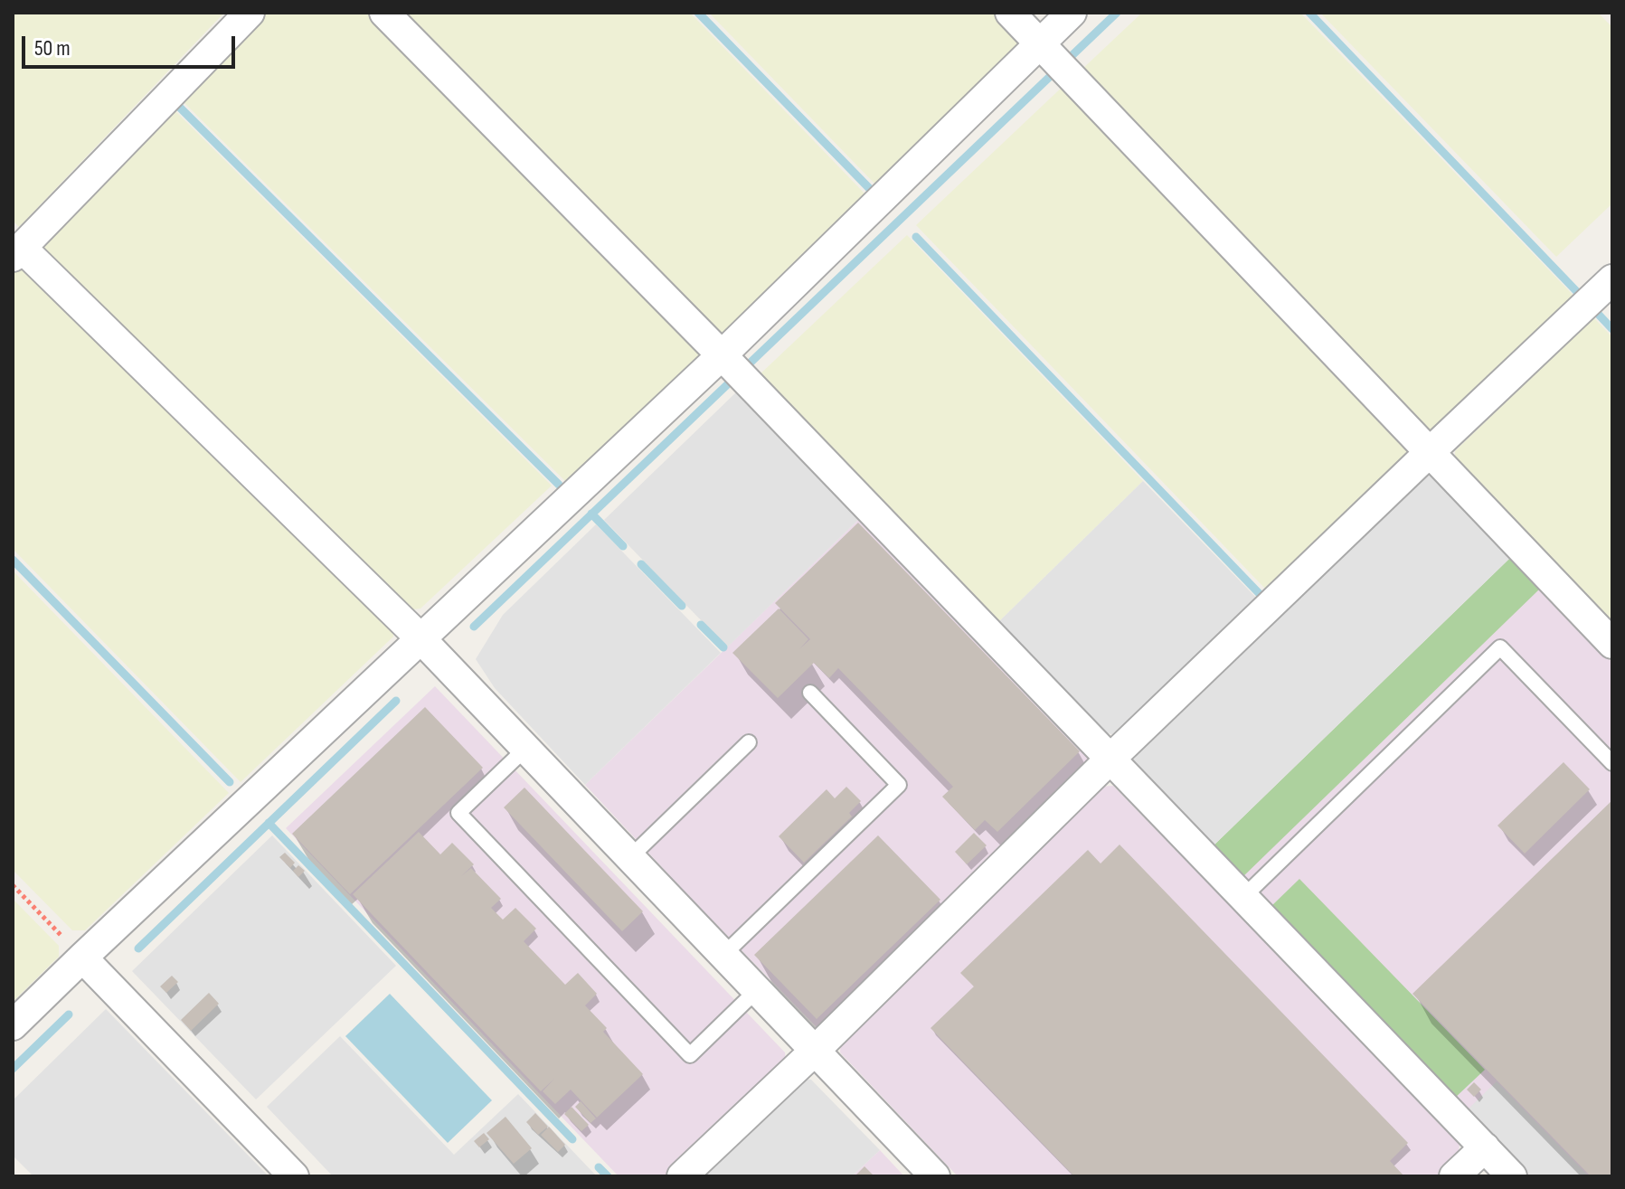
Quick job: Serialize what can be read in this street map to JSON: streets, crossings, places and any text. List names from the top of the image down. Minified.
{"scale_bar":"50 m"}
